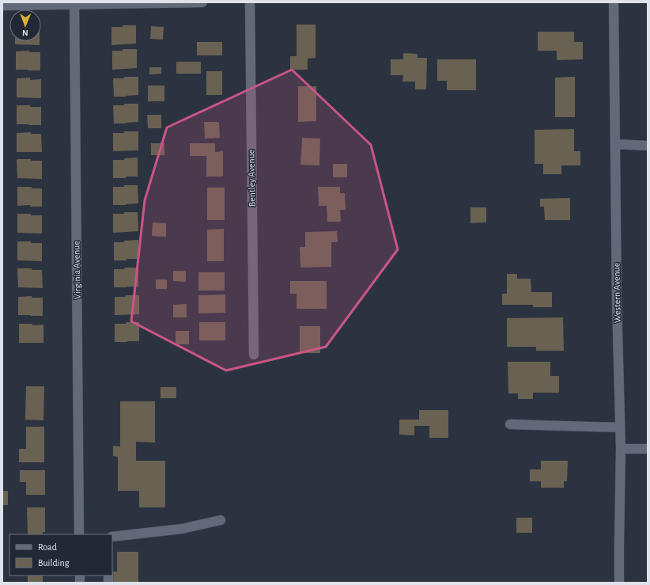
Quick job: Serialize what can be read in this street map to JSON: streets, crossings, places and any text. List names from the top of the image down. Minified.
{"streets":{"street":["Bentley Avenue","Virginia Avenue","Western Avenue"]},"legend":["Road","Building"],"north":"bottom"}
